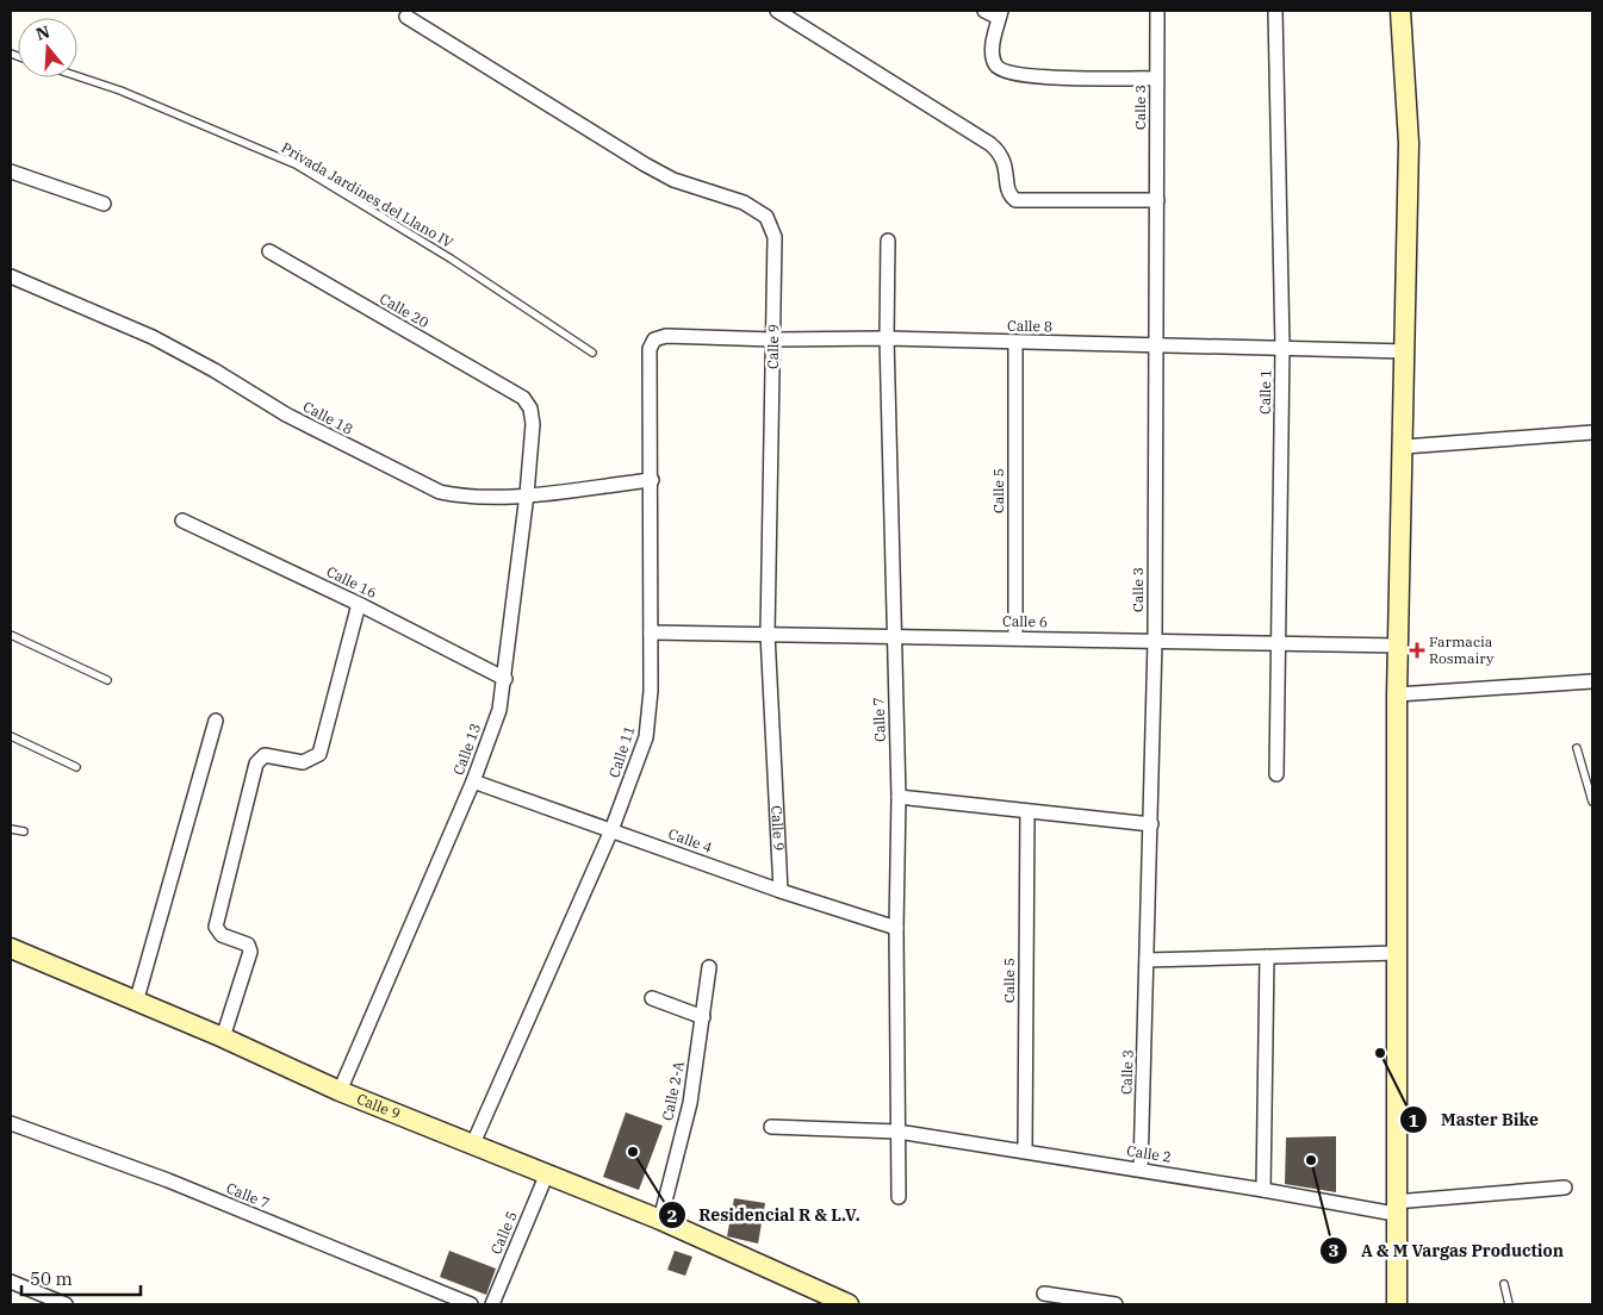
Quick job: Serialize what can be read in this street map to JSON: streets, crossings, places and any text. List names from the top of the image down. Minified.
{"streets":{"main road":["Calle 9"],"street":["Calle 3","Calle 20","Calle 8","Calle 1","Calle 18","Calle 5","Calle 16","Calle 6","Calle 7","Calle 13","Calle 11","Calle 4","Calle 2-A","Calle 2"],"lane":["Privada Jardines del Llano IV"]},"crossings":[["Calle 3","Calle 8"],["Calle 3","Calle 6"],["Calle 3","Calle 2"],["Calle 20","Calle 13"],["Calle 8","Calle 9"],["Calle 8","Calle 1"],["Calle 8","Calle 5"],["Calle 8","Calle 7"],["Calle 8","Calle 11"],["Calle 9","Calle 5"],["Calle 9","Calle 6"],["Calle 9","Calle 13"],["Calle 9","Calle 11"],["Calle 9","Calle 4"],["Calle 9","Calle 2-A"],["Calle 1","Calle 6"],["Calle 18","Calle 13"],["Calle 18","Calle 11"],["Calle 5","Calle 6"],["Calle 5","Calle 2"],["Calle 16","Calle 13"],["Calle 6","Calle 7"],["Calle 6","Calle 11"],["Calle 7","Calle 4"],["Calle 7","Calle 2"],["Calle 13","Calle 4"],["Calle 11","Calle 4"]],"places":{"health":["Farmacia Rosmairy"],"other":["Master Bike","Residencial R & L.V.","A & M Vargas Production"]},"scale_bar":"50 m","north":"top"}
